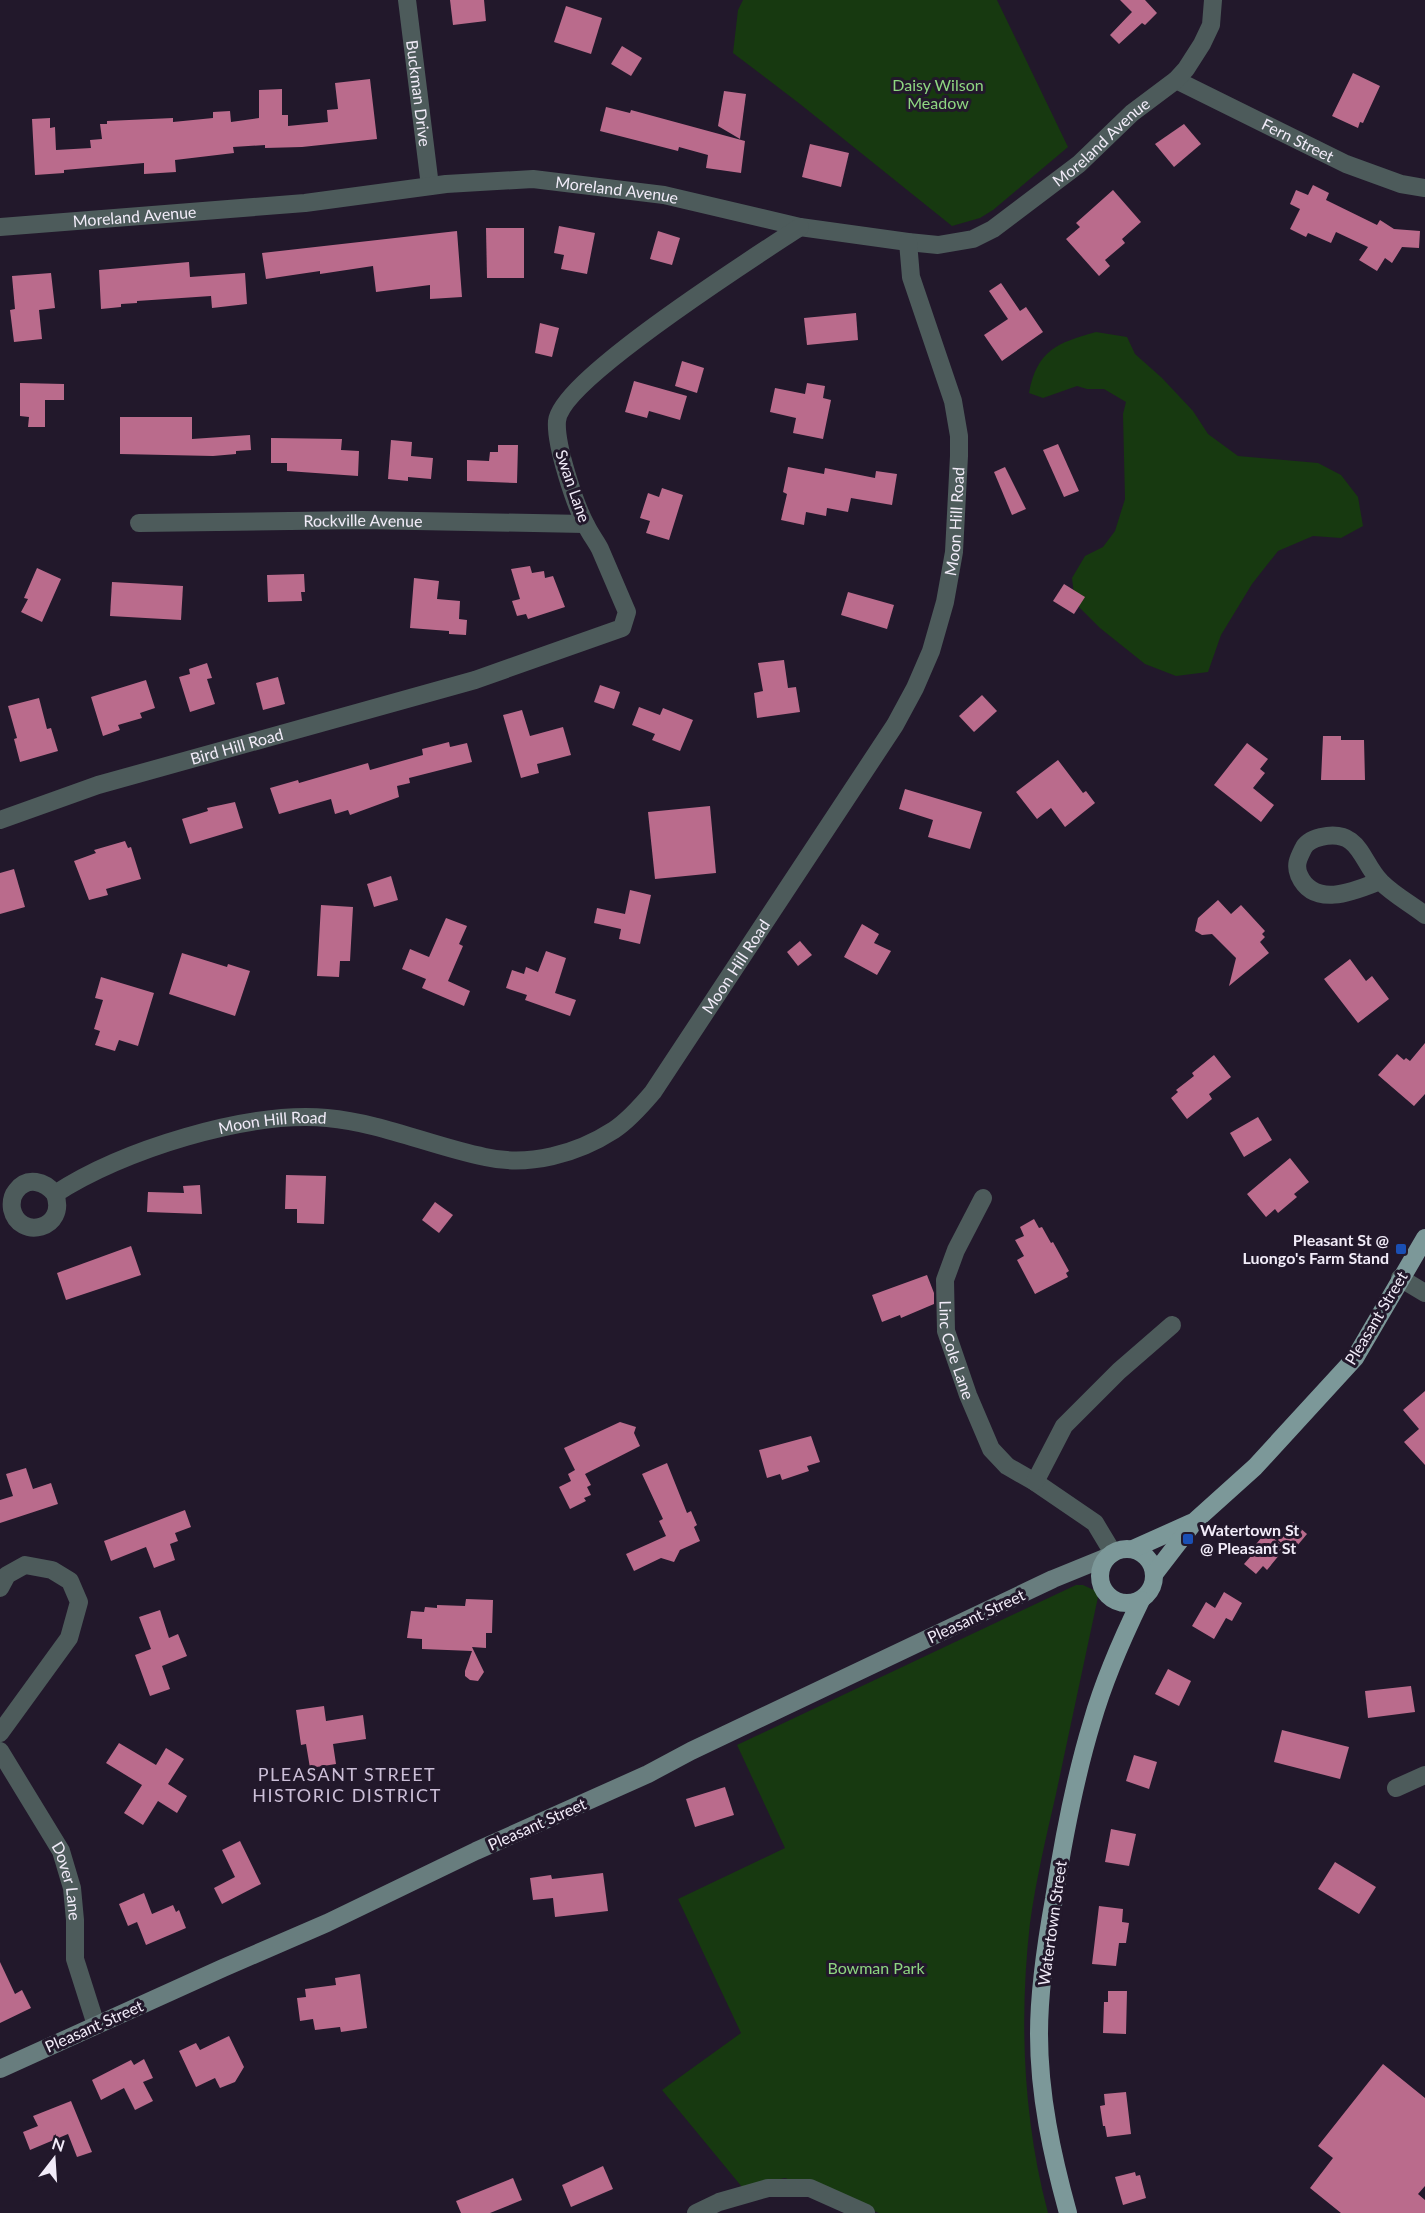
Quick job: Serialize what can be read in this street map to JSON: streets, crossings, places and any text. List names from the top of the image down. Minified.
{"streets":{"main road":["Pleasant Street","Watertown Street"],"street":["Buckman Drive","Fern Street","Moreland Avenue","Swan Lane","Rockville Avenue","Moon Hill Road","Bird Hill Road","Linc Cole Lane","Dover Lane"]},"crossings":[["Buckman Drive","Moreland Avenue"],["Fern Street","Moreland Avenue"],["Moreland Avenue","Swan Lane"],["Moreland Avenue","Moon Hill Road"],["Swan Lane","Rockville Avenue"],["Swan Lane","Bird Hill Road"],["Pleasant Street","Linc Cole Lane"],["Pleasant Street","Dover Lane"],["Pleasant Street","Watertown Street"],["Linc Cole Lane","Watertown Street"]],"districts":["PLEASANT STREET HISTORIC DISTRICT"],"parks":["Daisy Wilson Meadow","Bowman Park"],"places":{"transit":["Pleasant St @ Luongo's Farm Stand","Watertown St @ Pleasant St"]},"north":"top"}
